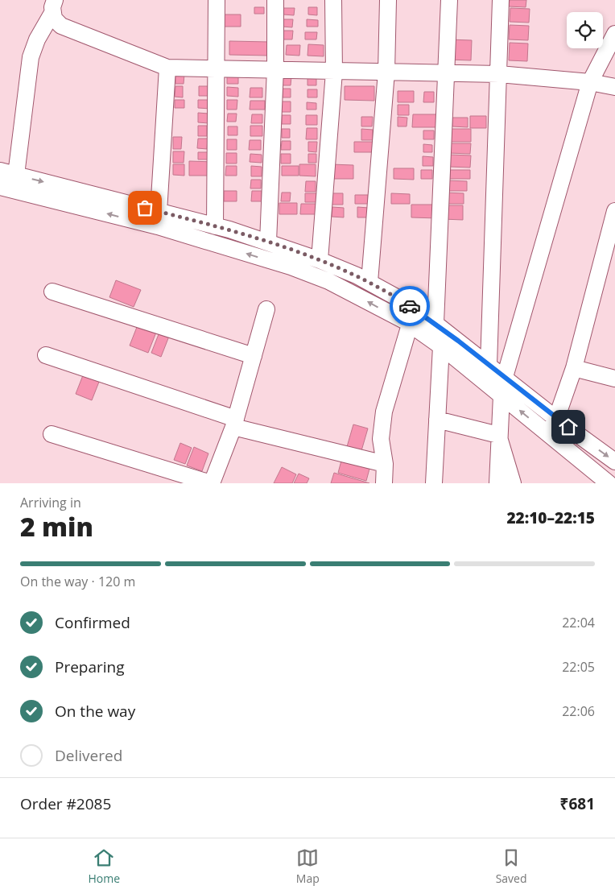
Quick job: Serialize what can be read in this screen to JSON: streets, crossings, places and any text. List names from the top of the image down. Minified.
{"page":{"heading":["2 min","Arriving in","22:10–22:15"],"panel":["Order #2085","₹681"],"bar":"On the way · 120 m","list":[["Confirmed","22:04"],["Preparing","22:05"],["On the way","22:06"],"Delivered"],"tabs":["Home","Map","Saved"]}}
